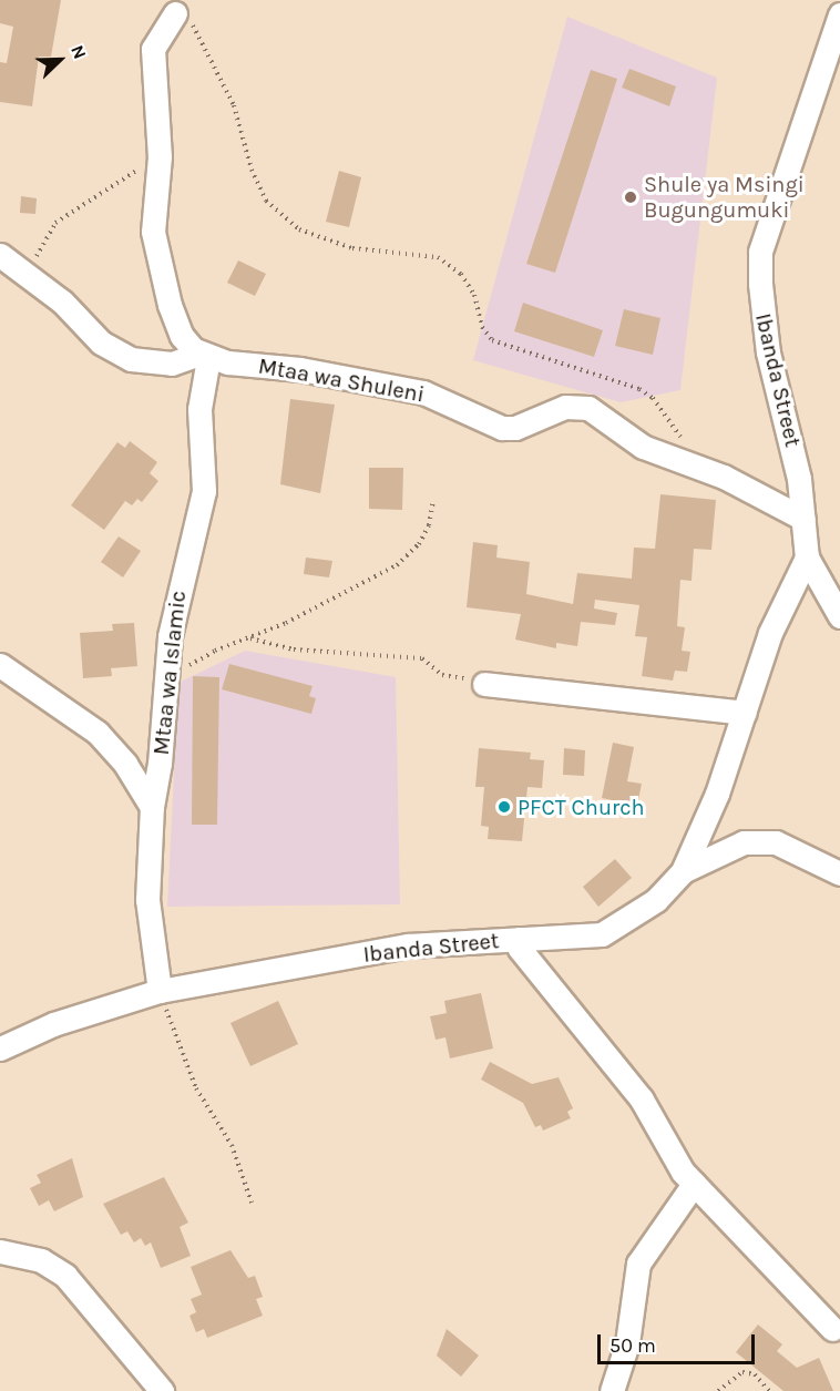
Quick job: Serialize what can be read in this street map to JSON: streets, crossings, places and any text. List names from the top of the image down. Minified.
{"streets":{"street":["Mtaa wa Shuleni","Ibanda Street","Mtaa wa Islamic"]},"crossings":[["Mtaa wa Shuleni","Ibanda Street"],["Mtaa wa Shuleni","Mtaa wa Islamic"],["Ibanda Street","Mtaa wa Islamic"]],"places":["Shule ya Msingi Bugungumuki","PFCT Church"],"scale_bar":"50 m","north":"top right"}
